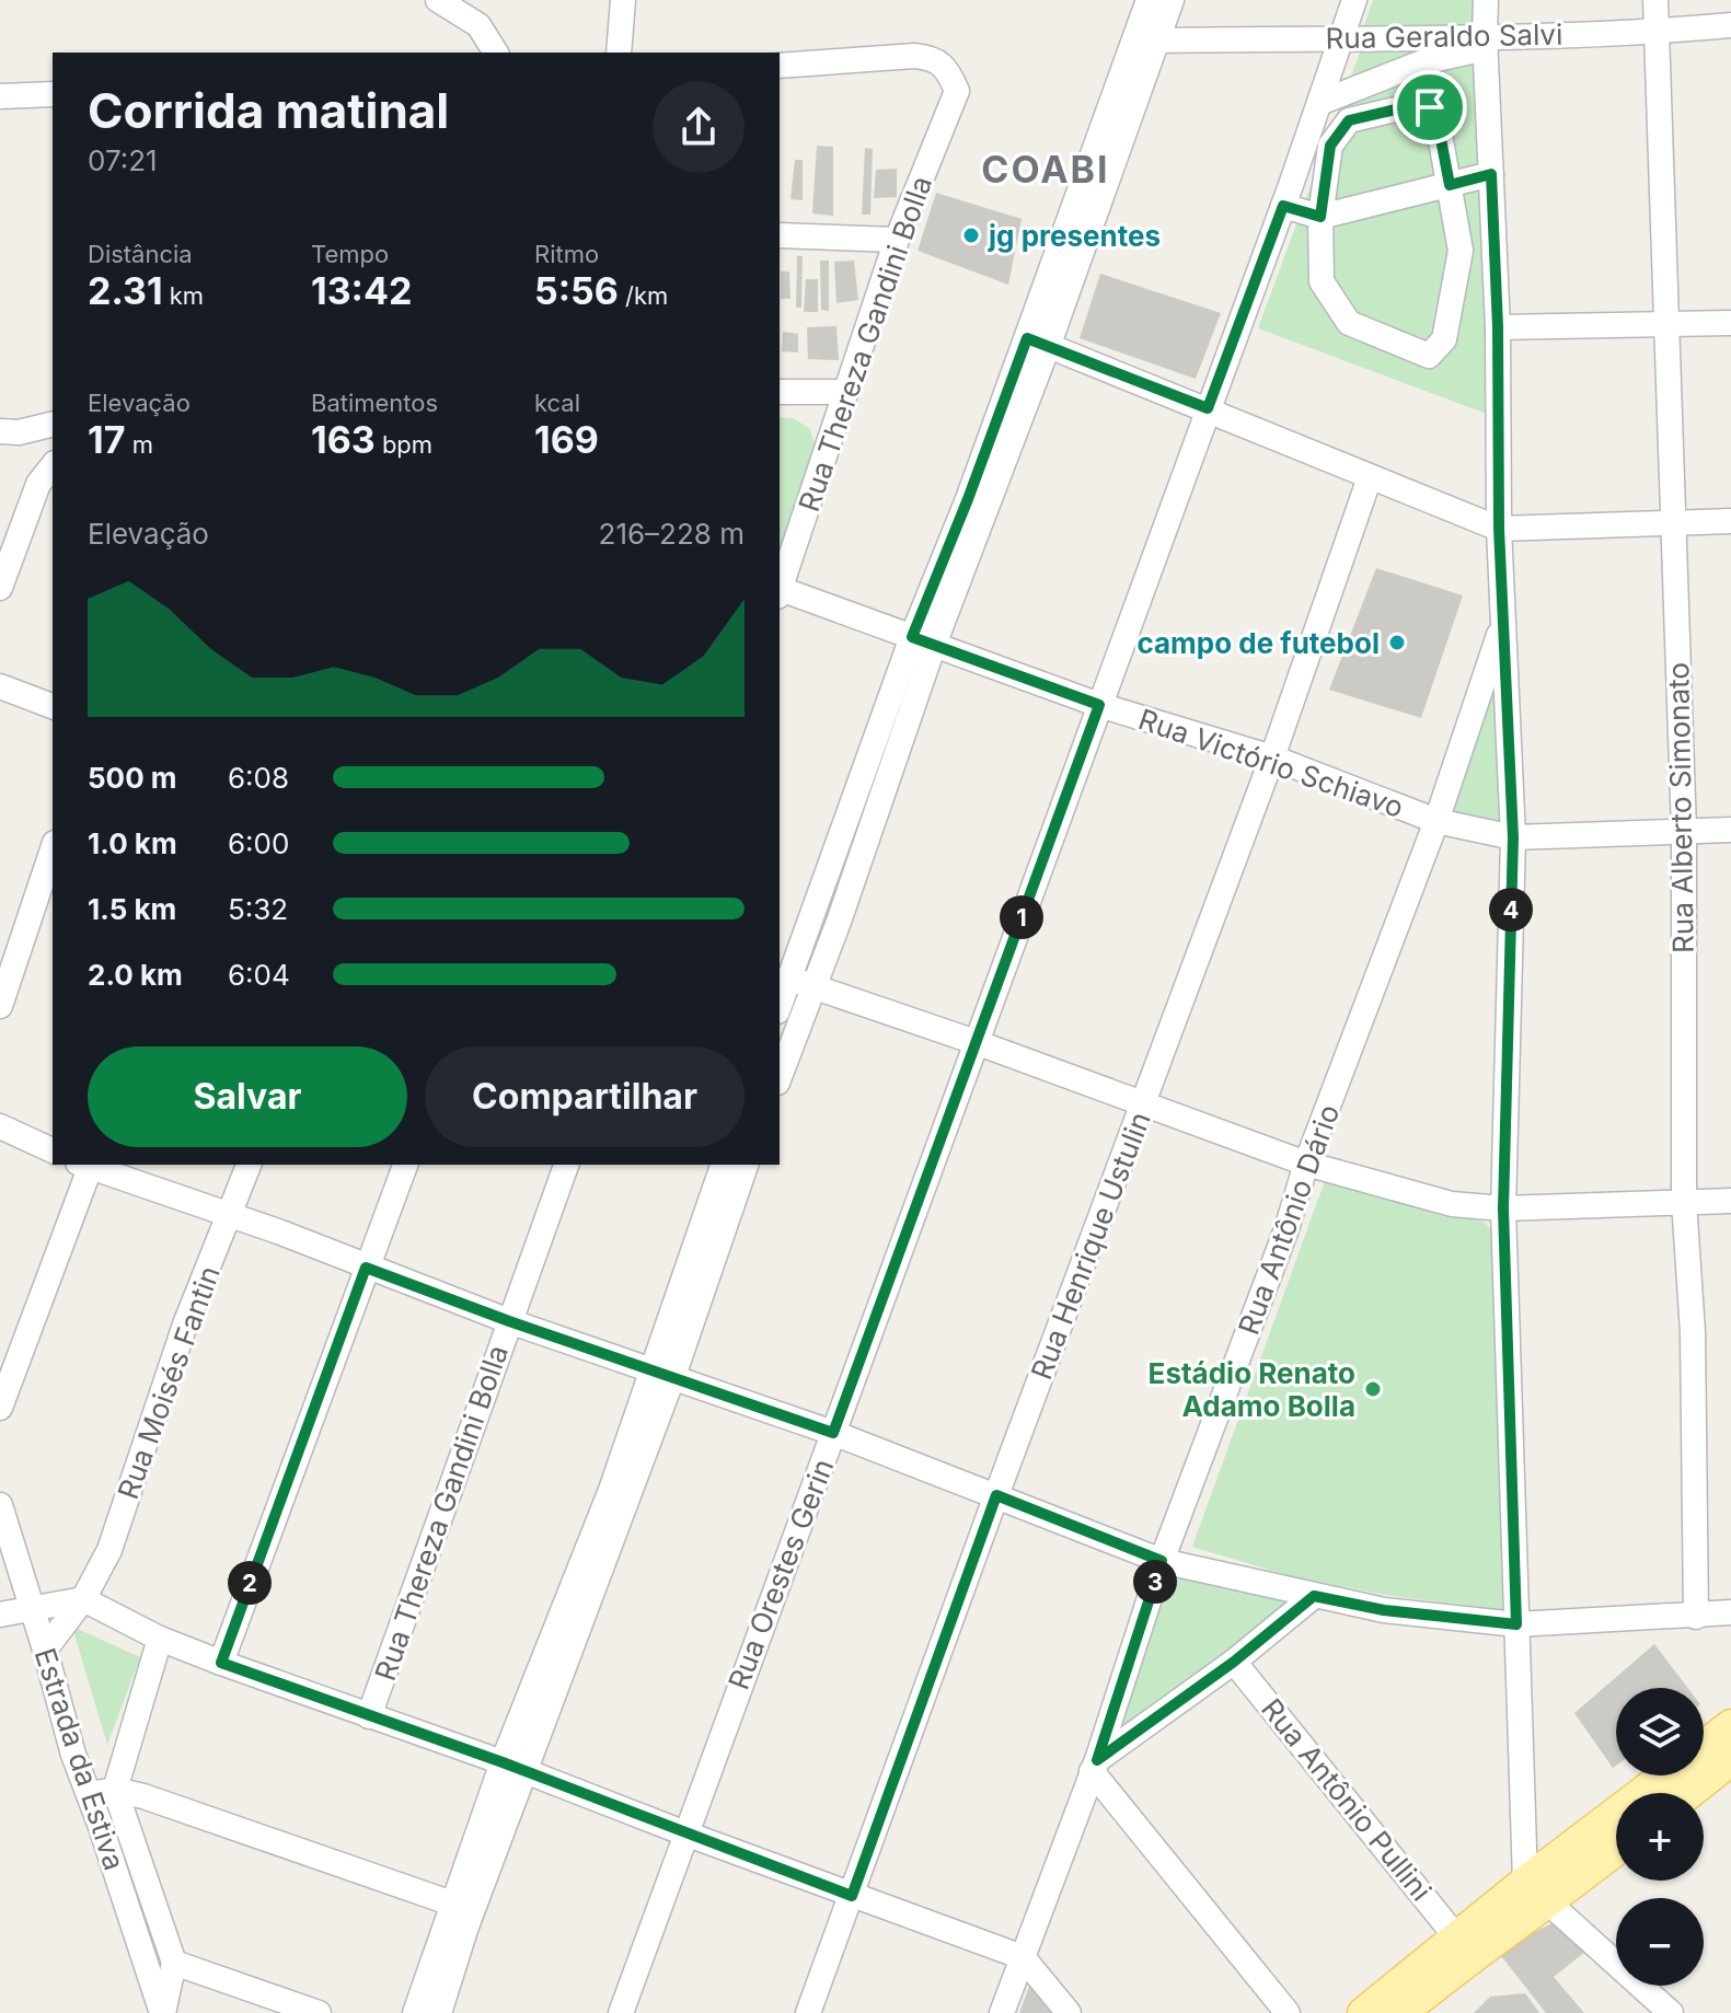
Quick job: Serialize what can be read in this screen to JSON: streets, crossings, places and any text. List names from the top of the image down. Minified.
{"streets":{"street":["Rua Geraldo Salvi","Rua Thereza Gandini Bolla","Rua Victório Schiavo","Rua Alberto Simonato","Rua Antônio Dário","Rua Henrique Ustulin","Rua Moisés Fantin","Rua Orestes Gerin","Estrada da Estiva","Rua Antônio Pullini"]},"crossings":[["Rua Geraldo Salvi","Rua Alberto Simonato"],["Rua Geraldo Salvi","Rua Orestes Gerin"],["Rua Victório Schiavo","Rua Alberto Simonato"],["Rua Victório Schiavo","Rua Antônio Dário"],["Rua Victório Schiavo","Rua Henrique Ustulin"],["Rua Victório Schiavo","Rua Orestes Gerin"],["Rua Moisés Fantin","Estrada da Estiva"]],"districts":["COABI"],"places":["jg presentes","campo de futebol","Estádio Renato Adamo Bolla"],"page":{"heading":["Corrida matinal","07:21"],"stats":[["Distância","2.31 km"],["Tempo","13:42"],["Ritmo","5:56 /km"],["Elevação","17 m"],["Batimentos","163 bpm"],["kcal","169"]],"chart":["Elevação","216–228 m"],"list":[{"name":"500 m","note":"6:08"},{"name":"1.0 km","note":"6:00"},{"name":"1.5 km","note":"5:32"},{"name":"2.0 km","note":"6:04"}],"pins":["4","1","3","2"],"buttons":["Salvar","Compartilhar"],"map_buttons":["+","−"]}}
